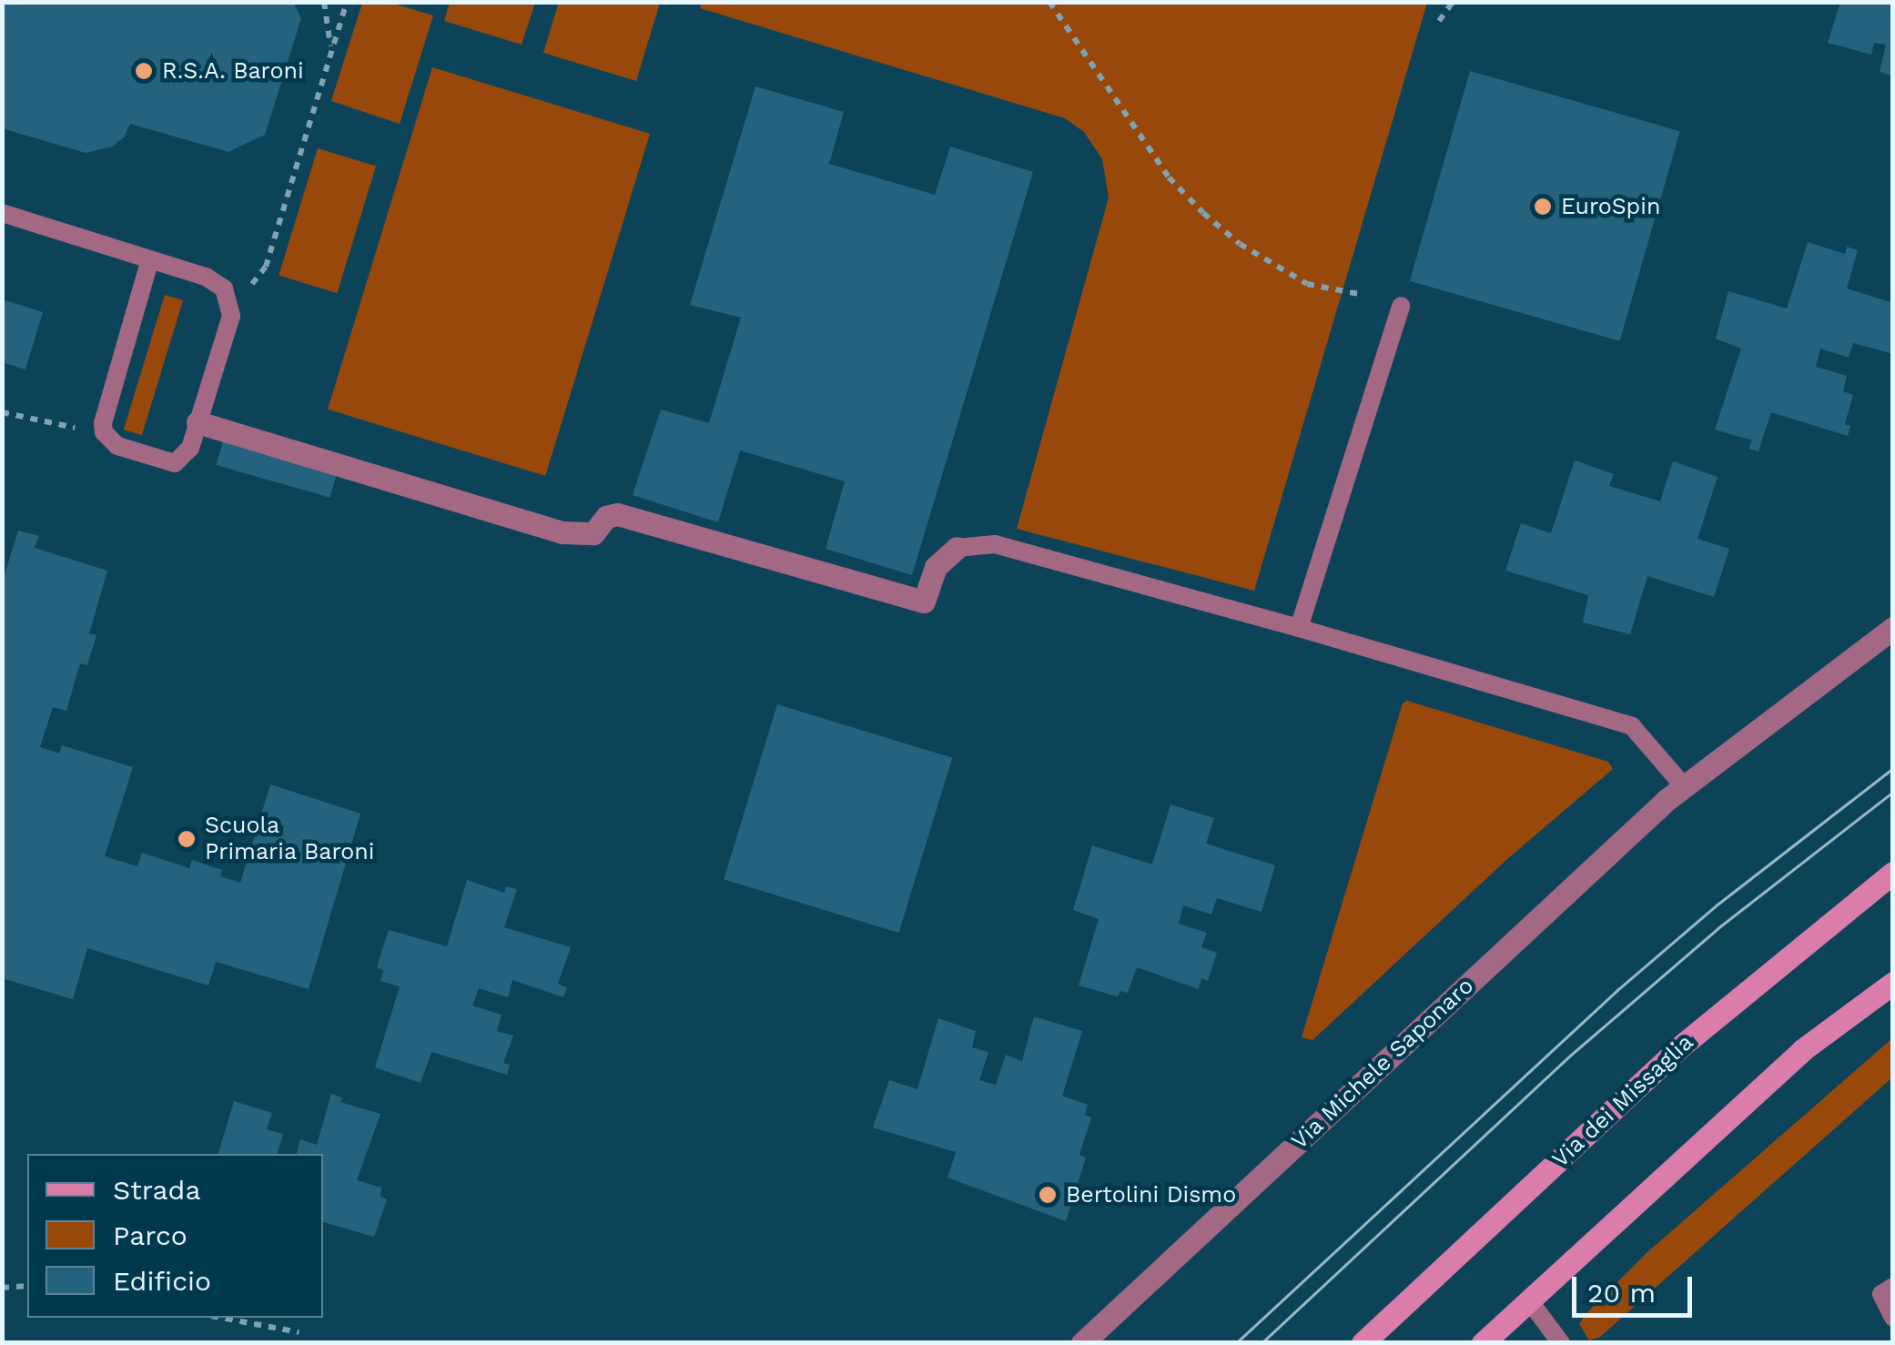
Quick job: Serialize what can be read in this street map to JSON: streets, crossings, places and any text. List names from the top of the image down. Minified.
{"streets":{"main road":["Via dei Missaglia"],"street":["Via Michele Saponaro"]},"places":["R.S.A. Baroni","EuroSpin","Scuola Primaria Baroni","Bertolini Dismo"],"legend":["Strada","Parco","Edificio"],"scale_bar":"20 m"}
